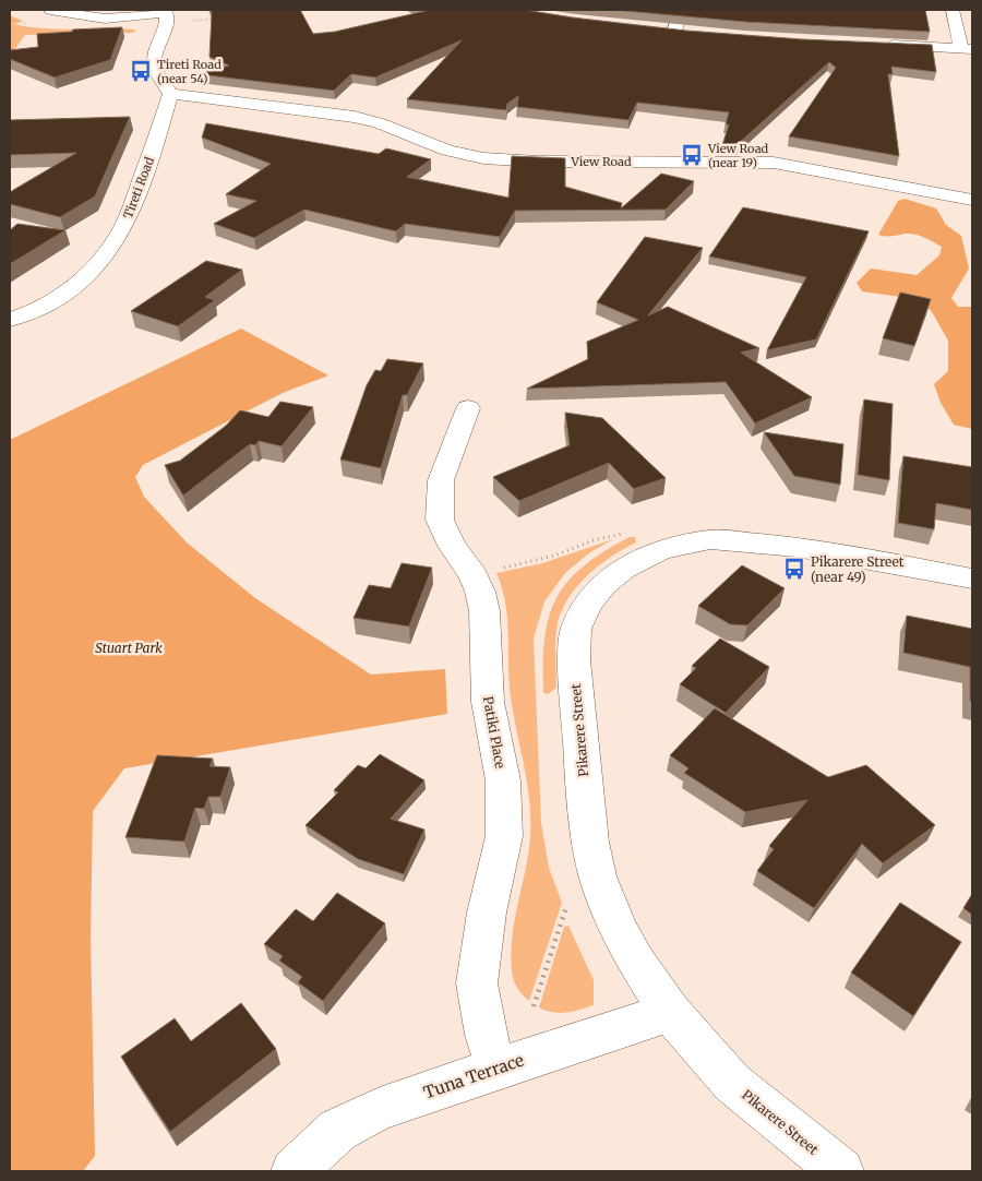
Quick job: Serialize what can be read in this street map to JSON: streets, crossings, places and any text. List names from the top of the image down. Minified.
{"streets":{"street":["View Road","Tireti Road","Pikarere Street","Patiki Place","Tuna Terrace"]},"crossings":[["View Road","Tireti Road"],["Pikarere Street","Tuna Terrace"],["Patiki Place","Tuna Terrace"]],"parks":["Stuart Park"],"places":{"bus stop":["Tireti Road (near 54)","View Road (near 19)","Pikarere Street (near 49)"]}}
